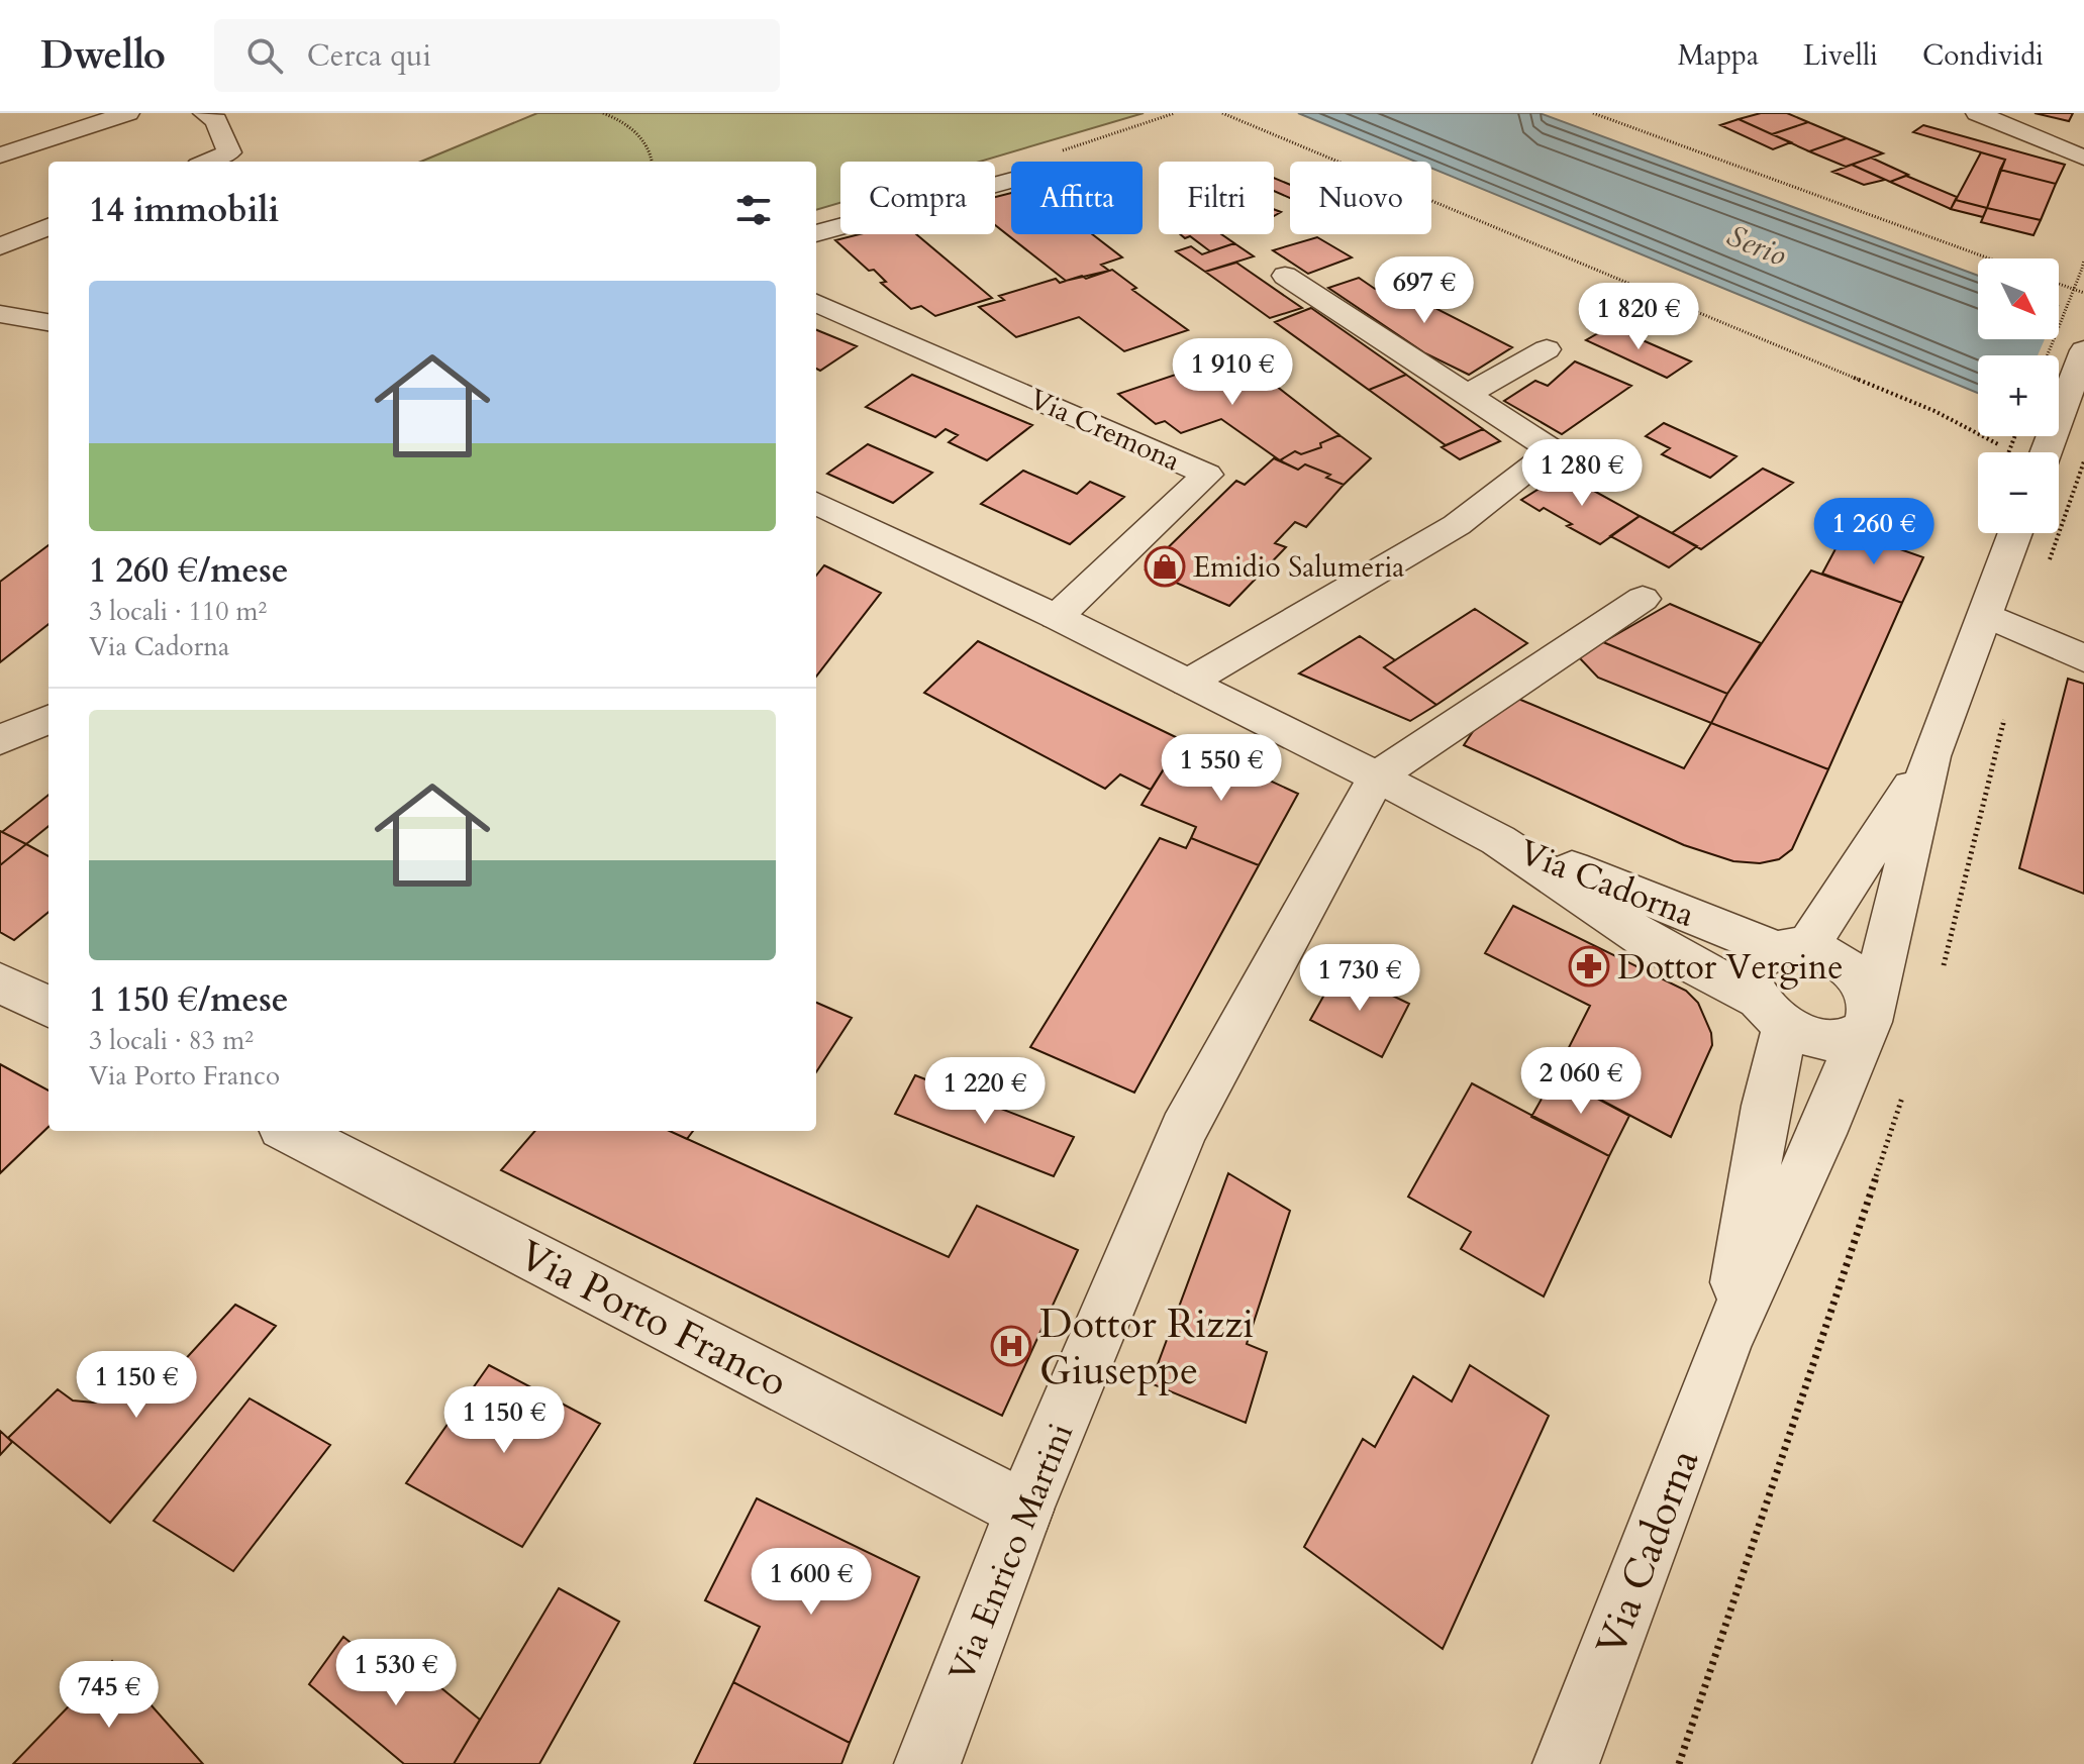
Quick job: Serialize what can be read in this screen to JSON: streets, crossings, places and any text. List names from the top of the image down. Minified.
{"streets":{"street":["Via Cremona","Via Cadorna","Via Porto Franco","Via Enrico Martini"]},"crossings":[["Via Porto Franco","Via Enrico Martini"]],"water":["Serio"],"places":{"shop":["Emidio Salumeria"],"pharmacy":["Dottor Vergine"],"hospital":["Dottor Rizzi Giuseppe"]},"north":"bottom right","page":{"header":"Dwello","search":"Cerca qui","nav":["Mappa","Livelli","Condividi"],"chip":["Compra","Affitta","Filtri","Nuovo"],"heading":"14 immobili","price":["697 €","1 820 €","1 910 €","1 280 €","1 260 €","1 550 €","1 730 €","2 060 €","1 220 €","1 150 €","1 150 €","1 600 €","1 530 €","745 €"],"map_buttons":["+","−"],"list":[{"name":"1 260 €/mese","note":"3 locali · 110 m² · Via Cadorna"},{"name":"1 150 €/mese","note":"3 locali · 83 m² · Via Porto Franco"}]}}
